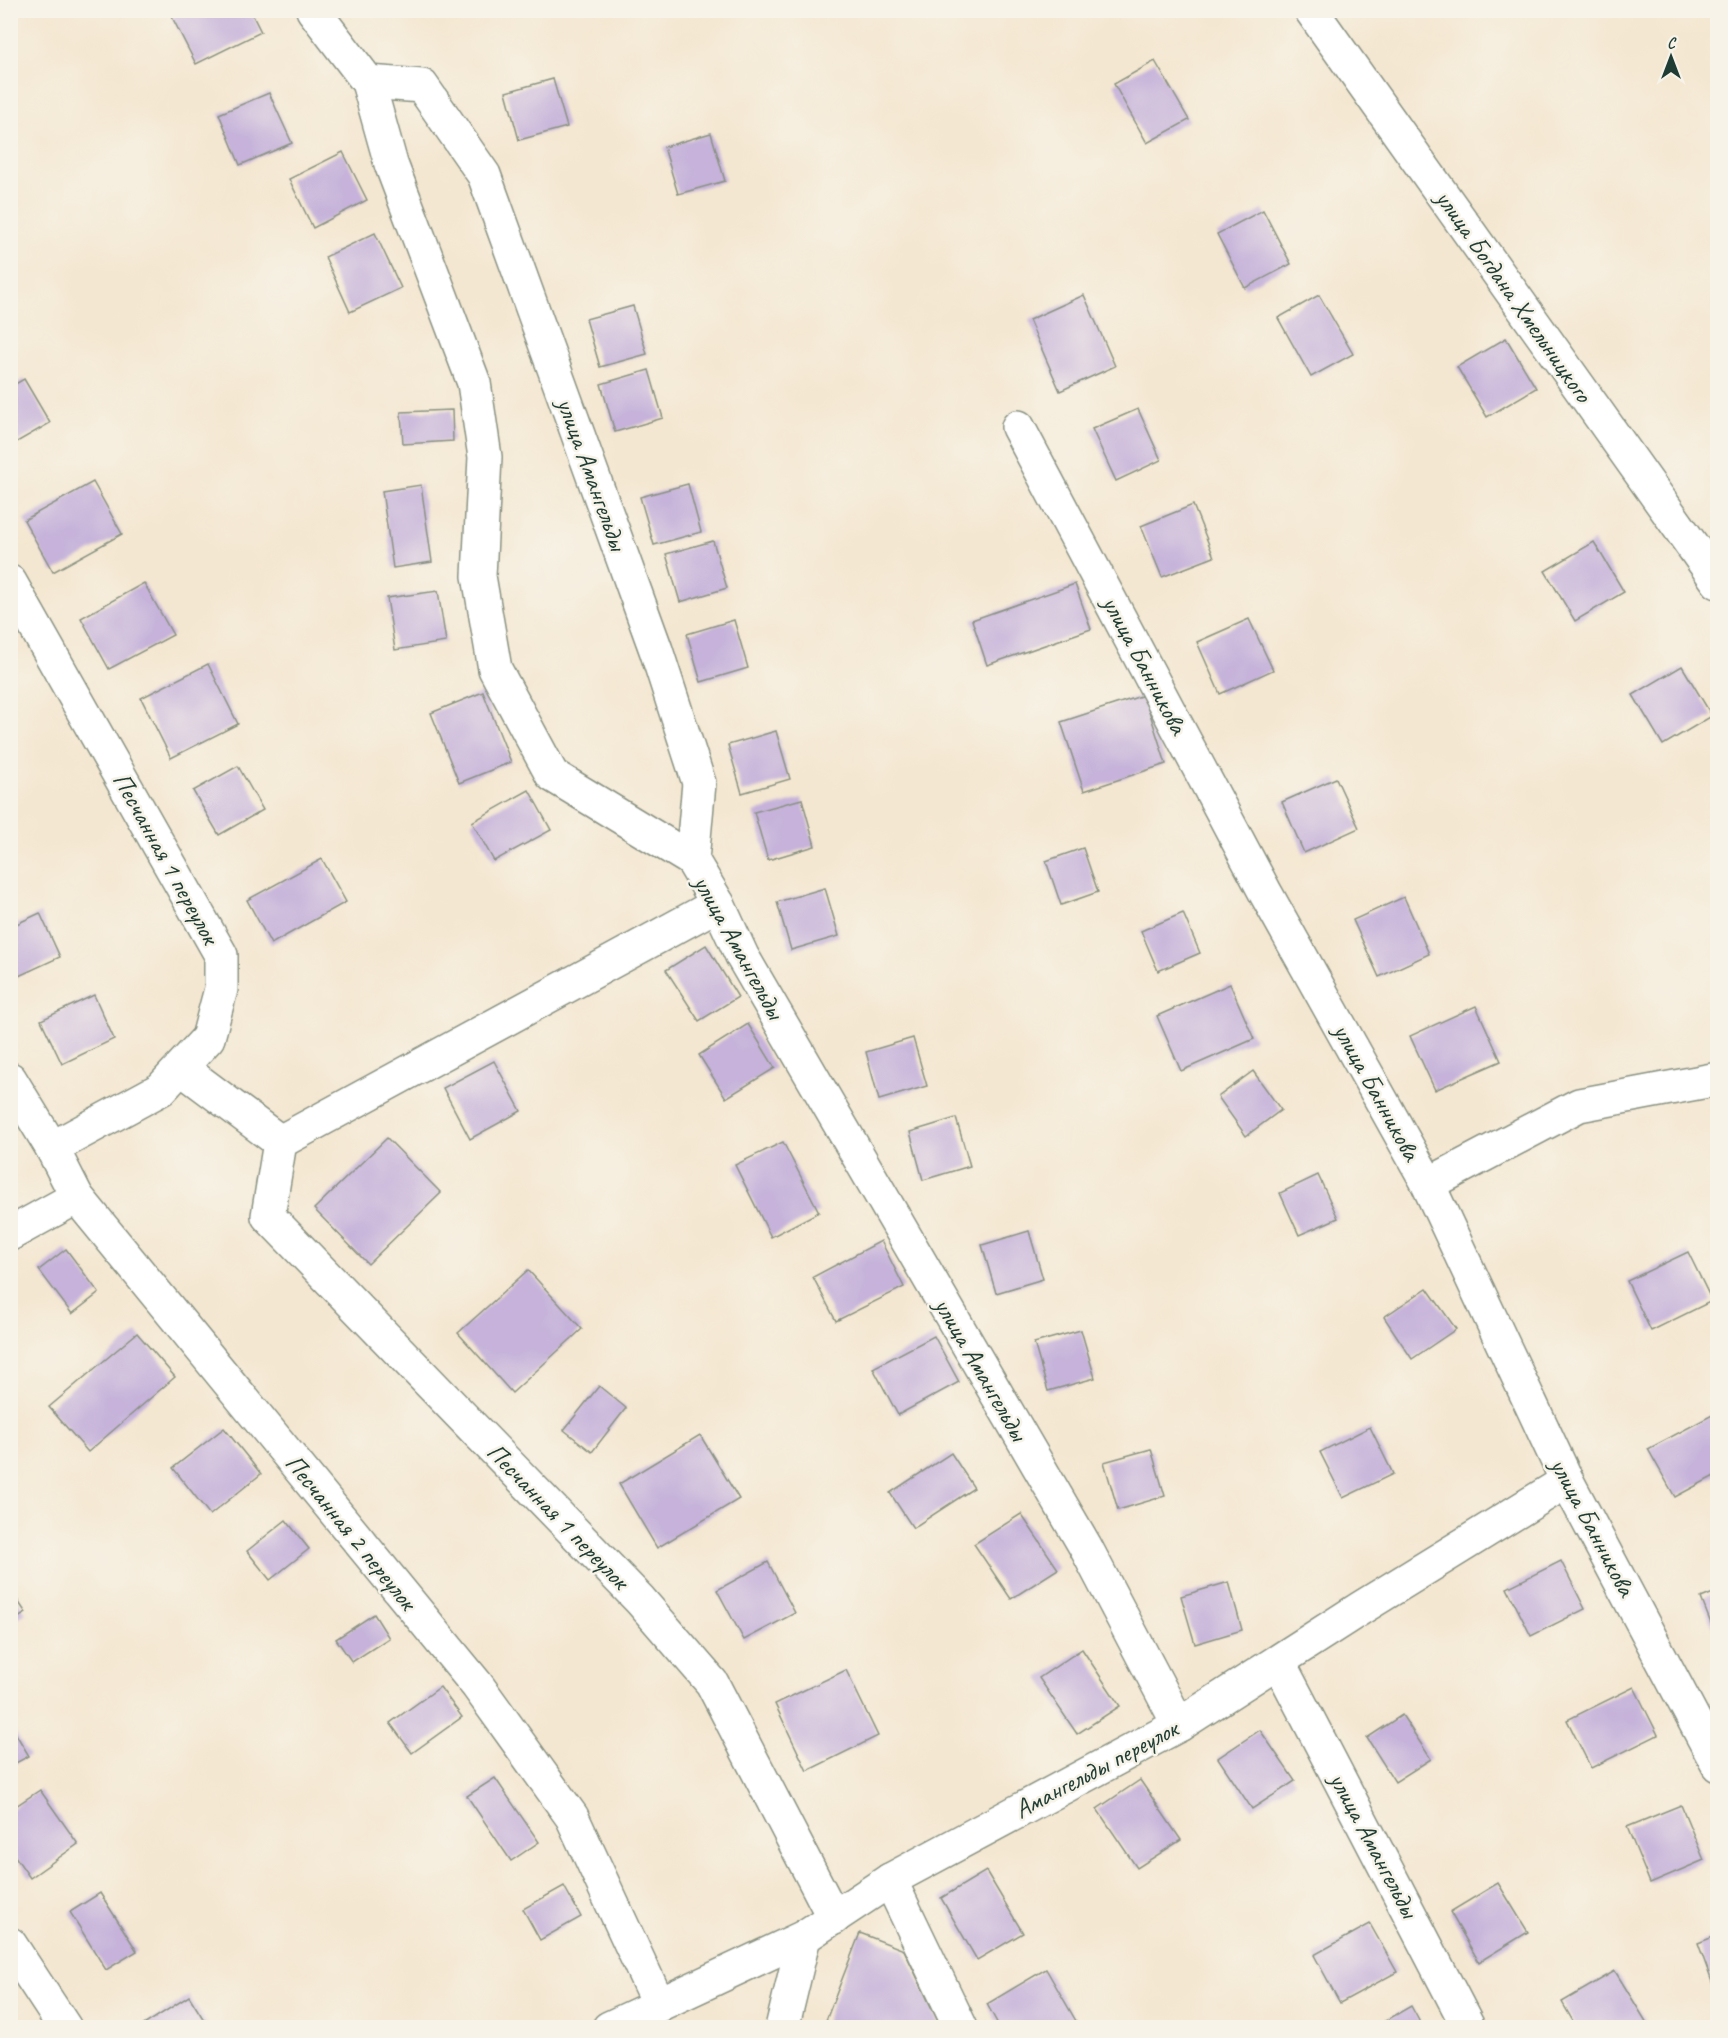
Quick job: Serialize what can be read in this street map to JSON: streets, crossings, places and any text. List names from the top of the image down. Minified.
{"streets":{"street":["улица Богдана Хмельницкого","улица Амангельды","улица Банникова","Песчанная 1 переулок","Песчанная 2 переулок","Амангельды переулок"]},"crossings":[["улица Амангельды","Амангельды переулок"],["улица Банникова","Амангельды переулок"],["Песчанная 1 переулок","Песчанная 2 переулок"],["Песчанная 1 переулок","Амангельды переулок"],["Песчанная 2 переулок","Амангельды переулок"]],"north":"top"}
